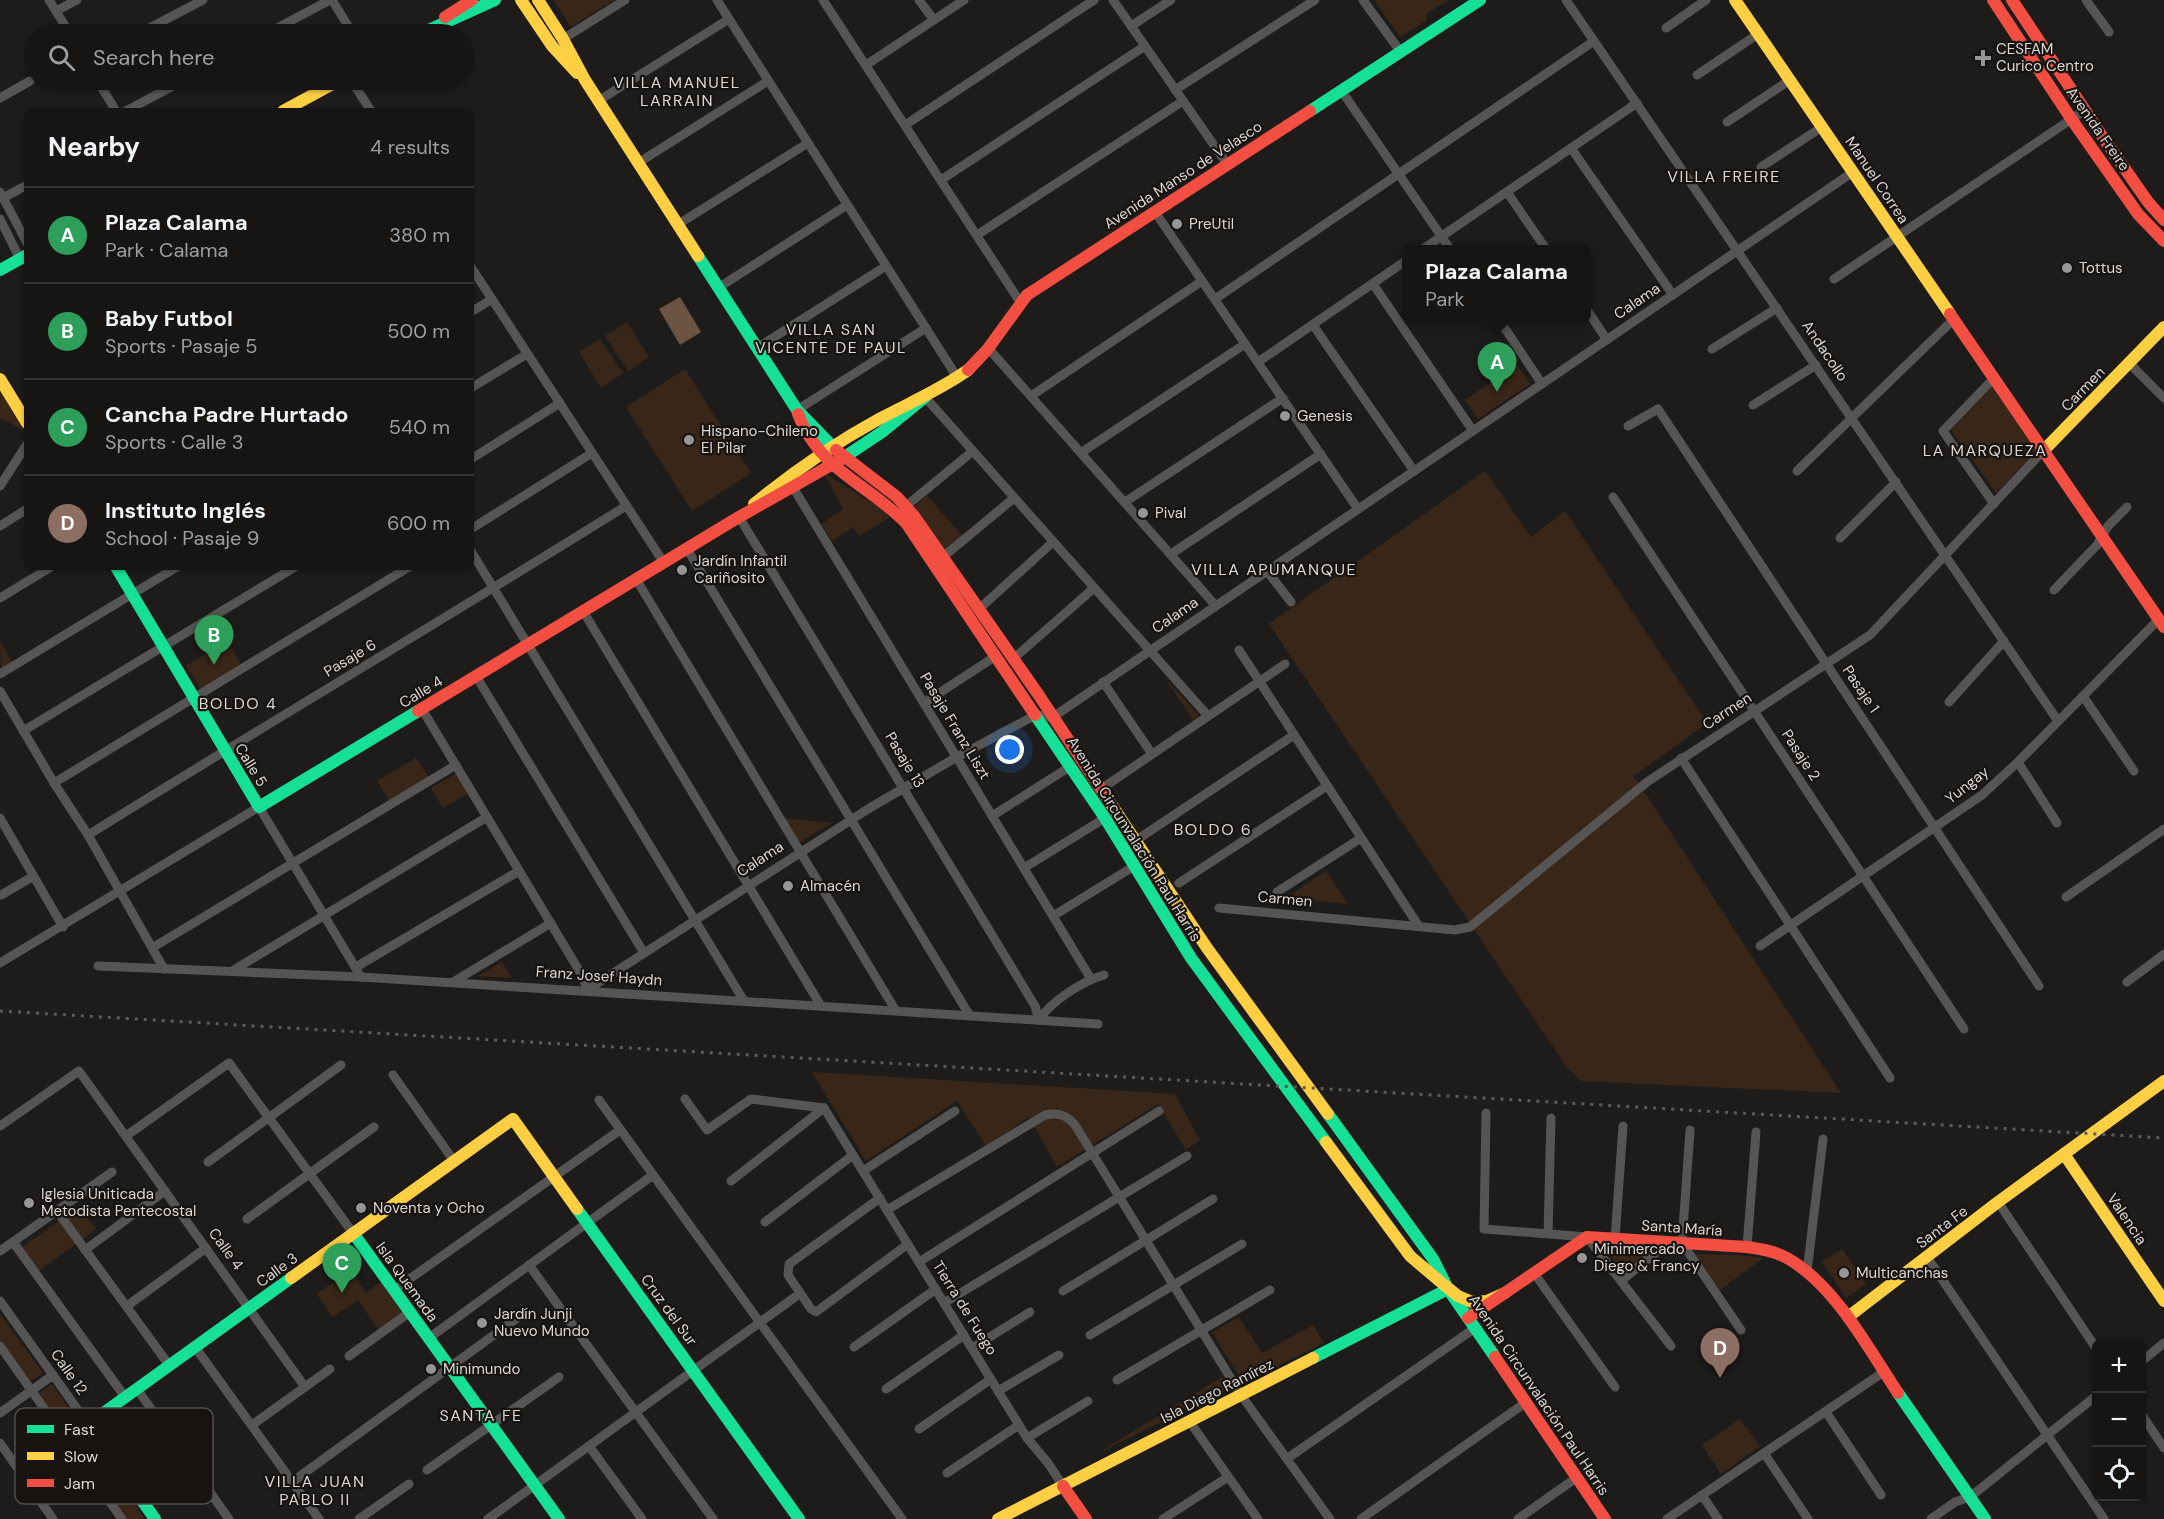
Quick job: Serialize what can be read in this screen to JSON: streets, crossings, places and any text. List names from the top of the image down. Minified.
{"streets":{"street":["Avenida Freire","Avenida Manso de Velasco","Manuel Correa","Calama","Andacollo","Carmen","Pasaje 6","Pasaje 1","Calle 4","Pasaje Franz Liszt","Pasaje 2","Pasaje 13","Calle 5","Yungay","Avenida Circunvalación Paul Harris","Franz Josef Haydn","Valencia","Santa Fe","Santa María","Calle 3","Isla Quemada","Tierra de Fuego","Cruz del Sur","Calle 12","Isla Diego Ramírez"]},"crossings":[["Avenida Manso de Velasco","Calle 4"],["Avenida Manso de Velasco","Avenida Circunvalación Paul Harris"],["Manuel Correa","Calama"],["Manuel Correa","Carmen"],["Manuel Correa","Yungay"],["Calama","Andacollo"],["Calama","Pasaje Franz Liszt"],["Calama","Pasaje 13"],["Calama","Avenida Circunvalación Paul Harris"],["Calama","Franz Josef Haydn"],["Andacollo","Carmen"],["Andacollo","Yungay"],["Carmen","Pasaje 1"],["Carmen","Pasaje 2"],["Pasaje 6","Calle 5"],["Pasaje 1","Yungay"],["Calle 4","Pasaje Franz Liszt"],["Calle 4","Pasaje 13"],["Calle 4","Calle 5"],["Calle 4","Avenida Circunvalación Paul Harris"],["Calle 4","Calle 3"],["Calle 4","Isla Quemada"],["Pasaje 2","Yungay"],["Pasaje 13","Franz Josef Haydn"],["Calle 5","Franz Josef Haydn"],["Avenida Circunvalación Paul Harris","Isla Diego Ramírez"],["Valencia","Santa Fe"],["Santa Fe","Santa María"],["Calle 3","Isla Quemada"],["Calle 3","Cruz del Sur"],["Tierra de Fuego","Isla Diego Ramírez"]],"districts":["VILLA MANUEL LARRAIN","VILLA FREIRE","VILLA SAN VICENTE DE PAUL","LA MARQUEZA","VILLA APUMANQUE","BOLDO 4","BOLDO 6","SANTA FE","VILLA JUAN PABLO II"],"places":{"health":["CESFAM Curico Centro"],"other":["PreUtil","Tottus","Genesis","Hispano-Chileno El Pilar","Pival","Jardín Infantil Cariñosito","Almacén","Iglesia Uniticada Metodista Pentecostal","Noventa y Ocho","Minimercado Diego & Francy","Multicanchas","Jardín Junji Nuevo Mundo","Minimundo"]},"legend":["Fast","Slow","Jam"],"page":{"search":"Search here","heading":["Nearby","4 results"],"list":[{"mark":"A","name":"Plaza Calama","note":"Park · Calama","value":"380 m"},{"mark":"B","name":"Baby Futbol","note":"Sports · Pasaje 5","value":"500 m"},{"mark":"C","name":"Cancha Padre Hurtado","note":"Sports · Calle 3","value":"540 m"},{"mark":"D","name":"Instituto Inglés","note":"School · Pasaje 9","value":"600 m"}],"popup":["Plaza Calama","Park"],"pins":["A","B","C","D"],"map_buttons":["+","−"]}}
